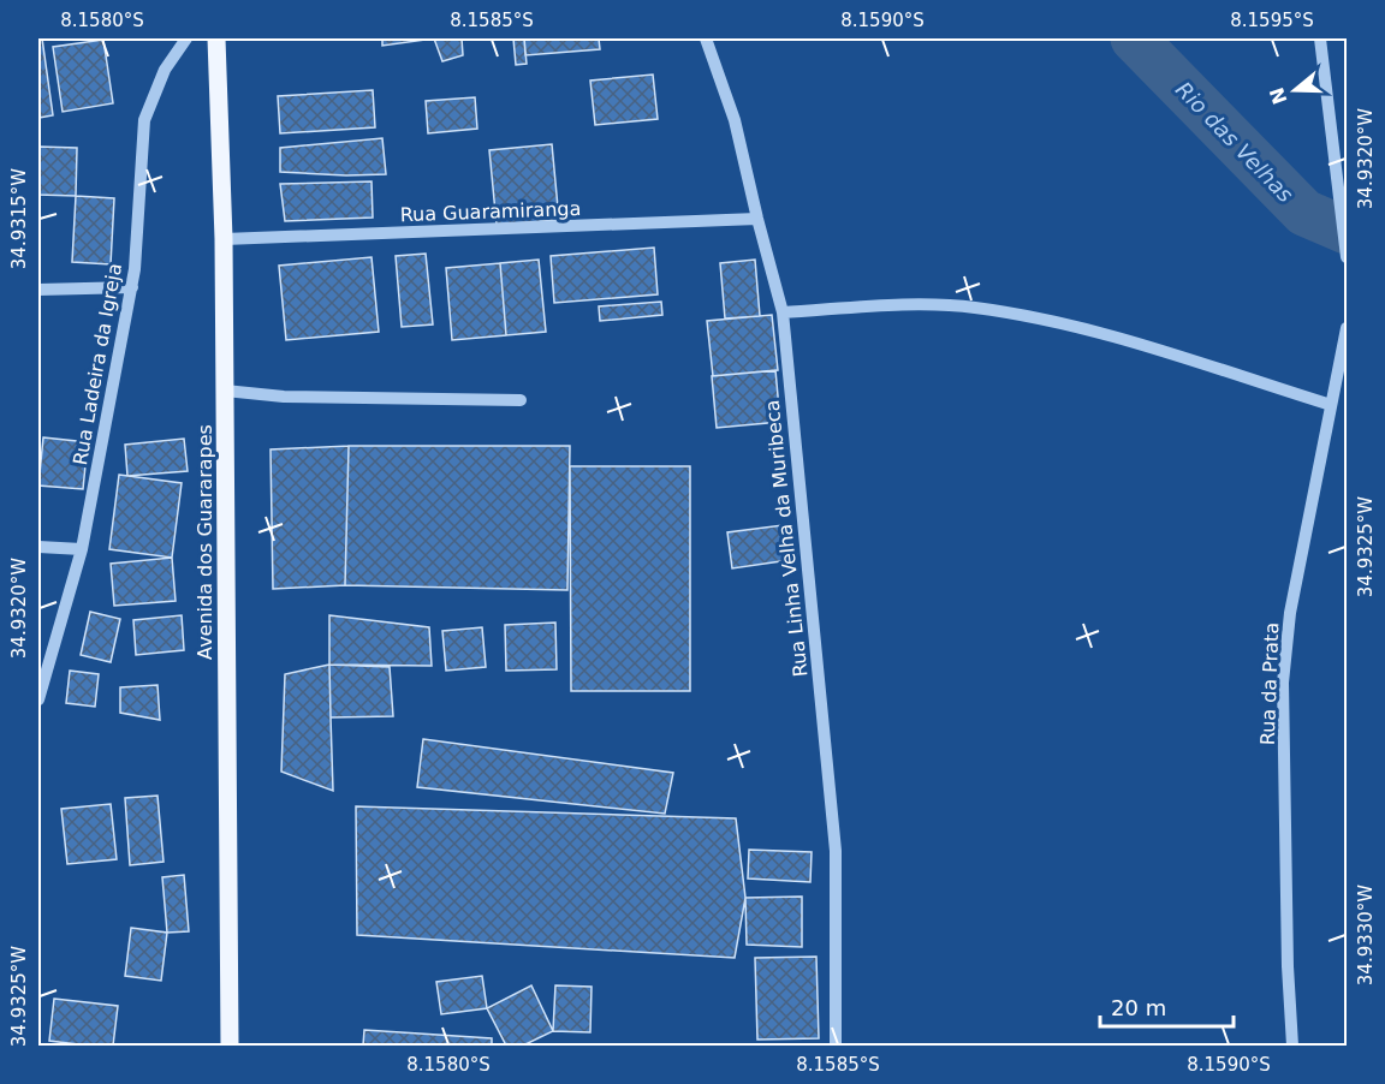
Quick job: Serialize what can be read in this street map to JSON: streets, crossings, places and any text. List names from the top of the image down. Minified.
{"streets":{"main road":["Avenida dos Guararapes"],"street":["Rua Guaramiranga","Rua Ladeira da Igreja","Rua Linha Velha da Muribeca","Rua da Prata"]},"crossings":[["Rua Guaramiranga","Rua Linha Velha da Muribeca"],["Rua Guaramiranga","Avenida dos Guararapes"]],"water":["Rio das Velhas"],"scale_bar":"20 m","north":"left","coordinates":["8.1580°S","8.1585°S","8.1590°S","8.1595°S","34.9320°W","34.9315°W","34.9325°W","34.9330°W"]}
